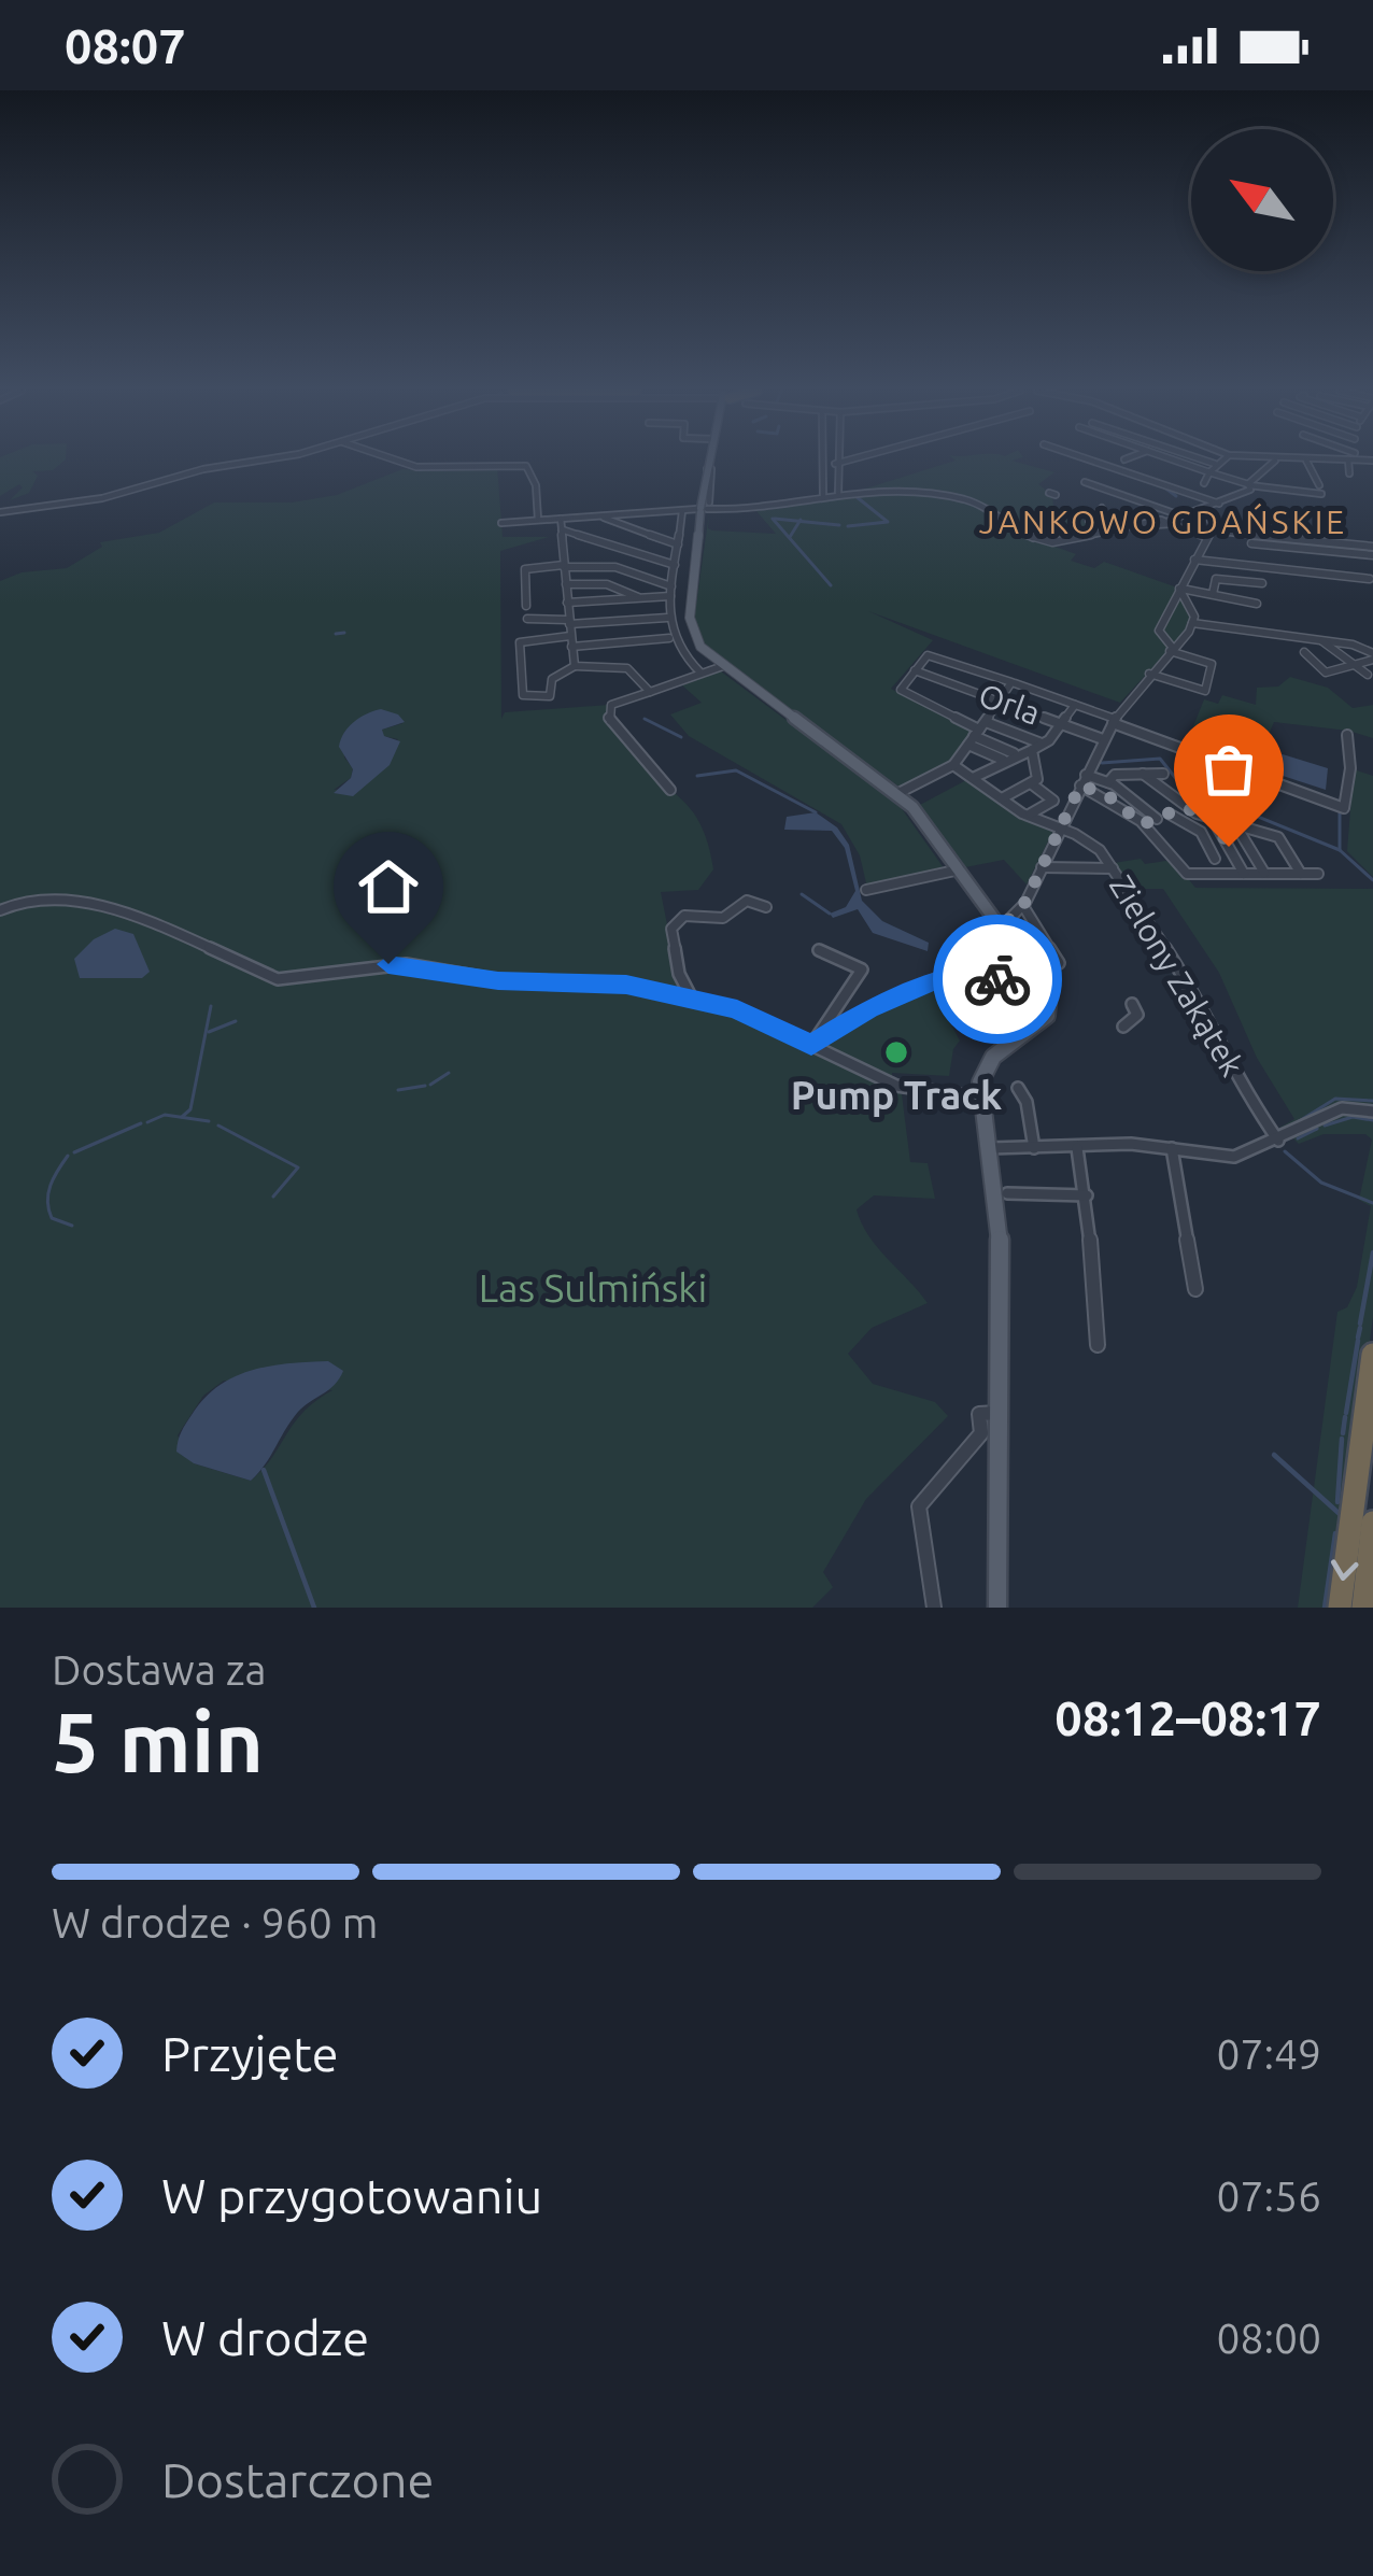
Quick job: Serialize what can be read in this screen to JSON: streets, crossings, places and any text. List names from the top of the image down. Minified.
{"streets":{"street":["Orla","Zielony Zakątek"]},"districts":["JANKOWO GDAŃSKIE"],"parks":["Las Sulmiński"],"places":["Pump Track"],"north":"top left","page":{"status":"08:07","heading":["5 min","Dostawa za","08:12–08:17"],"bar":"W drodze · 960 m","list":[["Przyjęte","07:49"],["W przygotowaniu","07:56"],["W drodze","08:00"],"Dostarczone"]}}
